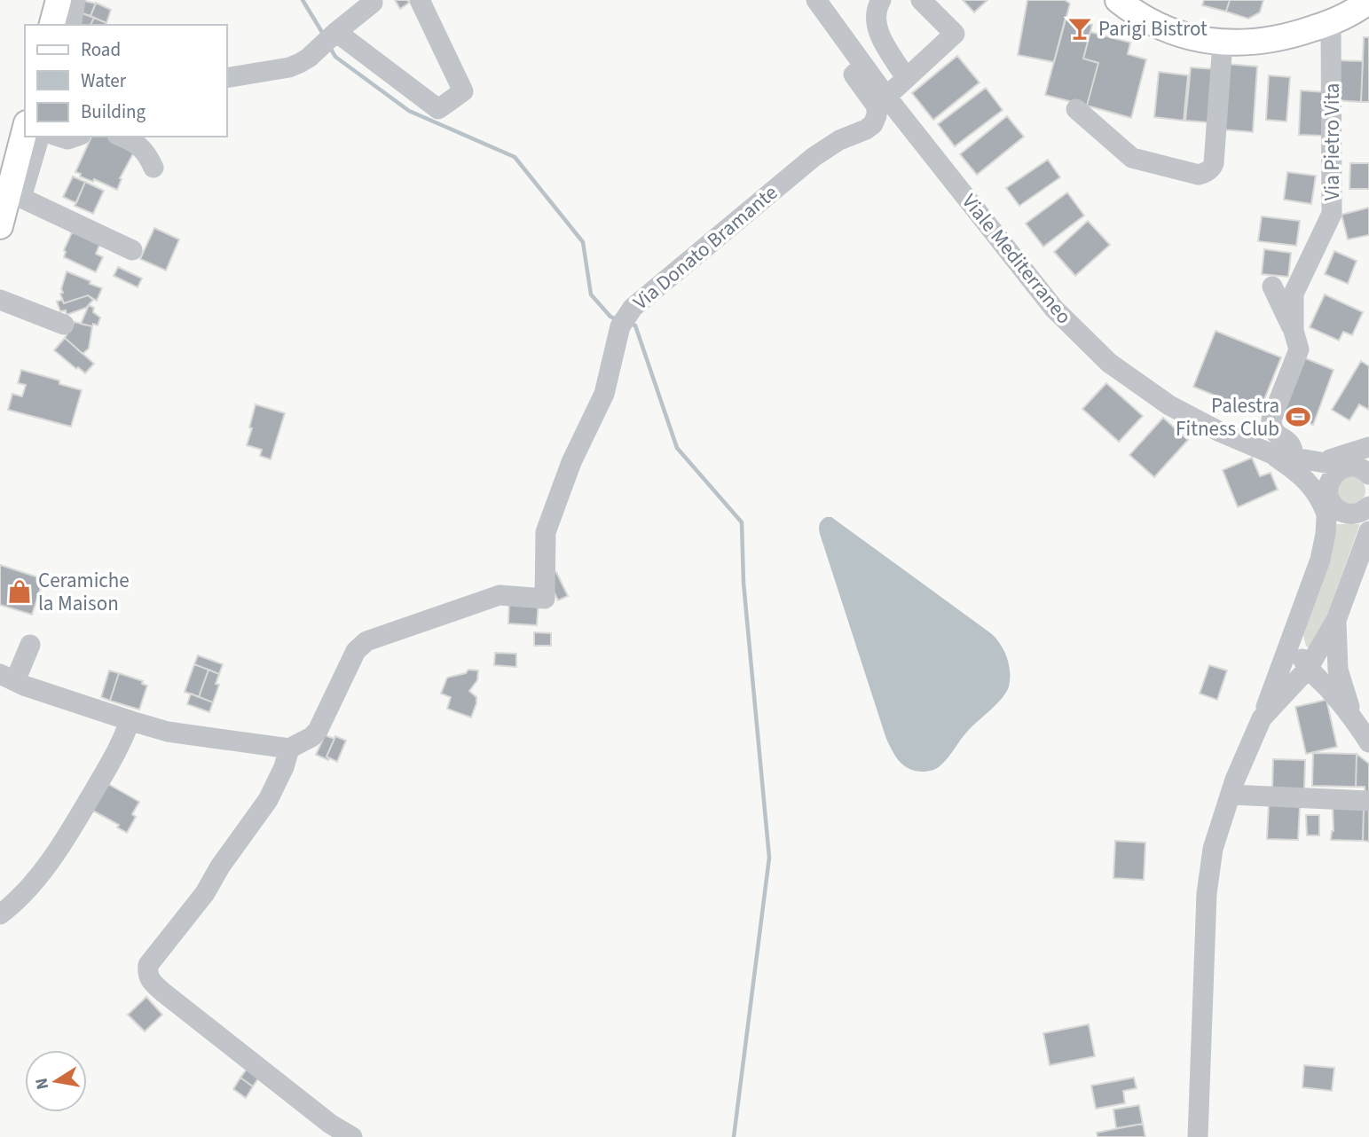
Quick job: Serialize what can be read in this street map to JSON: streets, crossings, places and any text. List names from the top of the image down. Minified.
{"streets":{"street":["Via Pietro Vita","Via Donato Bramante","Viale Mediterraneo"]},"crossings":[["Via Pietro Vita","Viale Mediterraneo"],["Via Donato Bramante","Viale Mediterraneo"]],"places":{"bar":["Parigi Bistrot"],"sports":["Palestra Fitness Club"],"shop":["Ceramiche la Maison"]},"legend":["Road","Water","Building"],"north":"left"}
